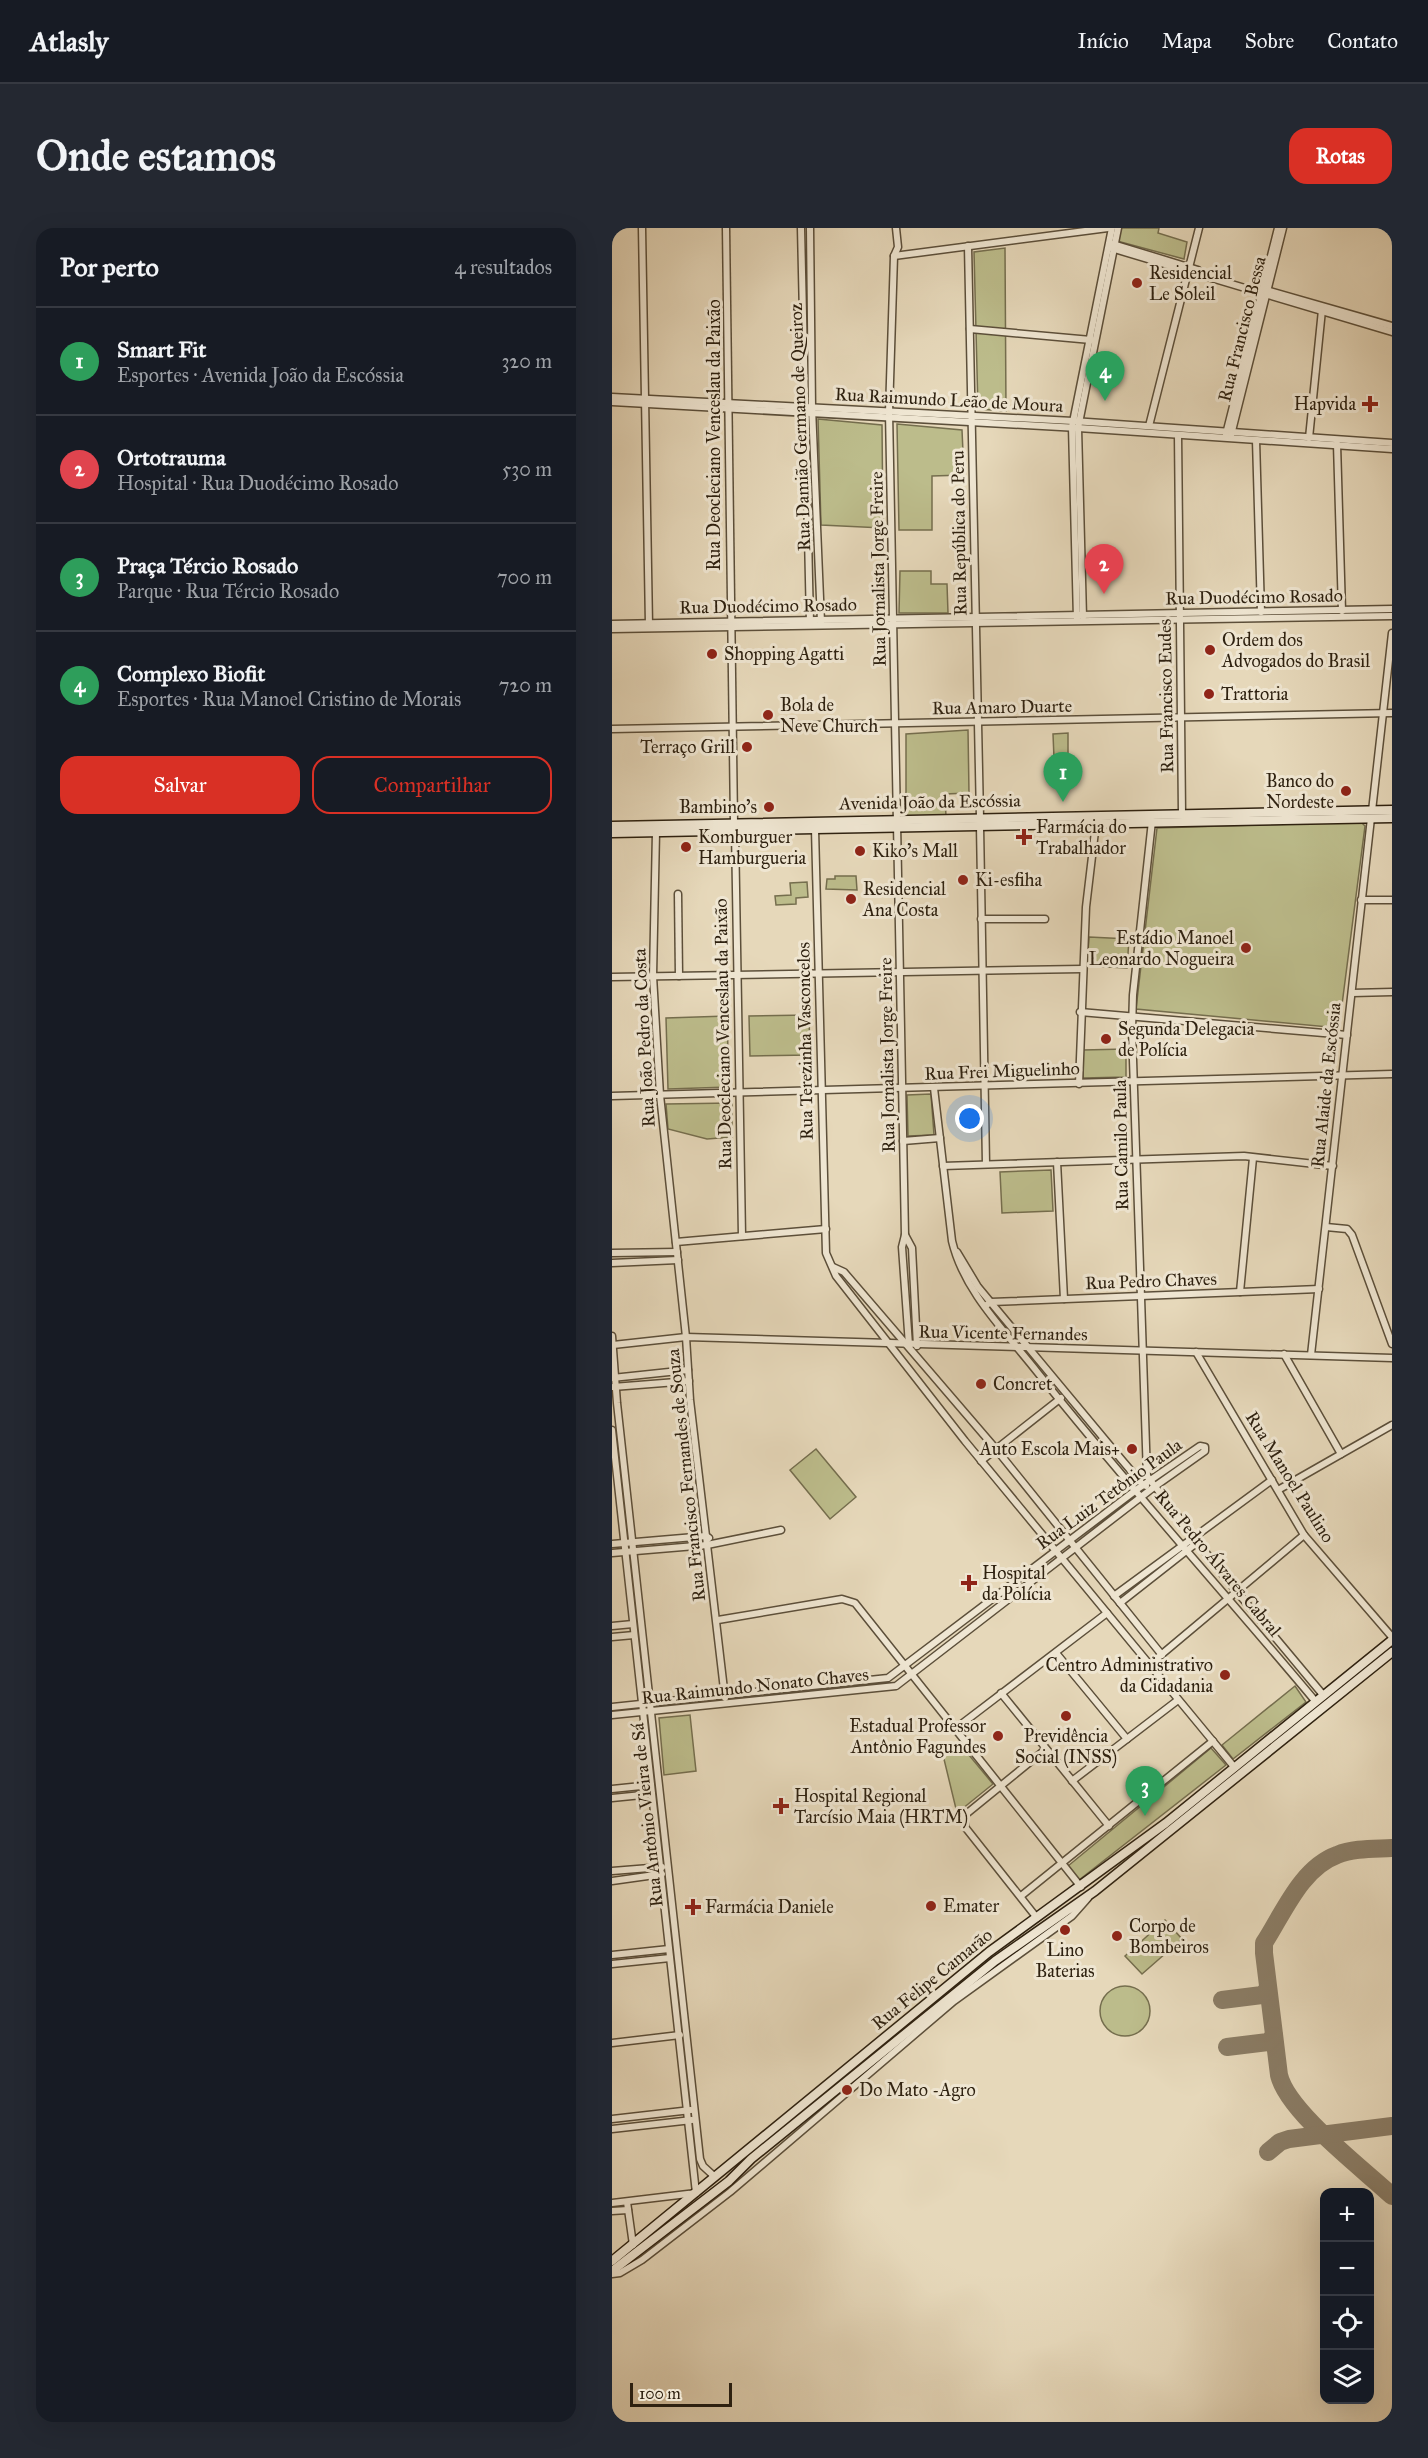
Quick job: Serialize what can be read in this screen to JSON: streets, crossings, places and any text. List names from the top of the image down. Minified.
{"streets":{"main road":["Avenida João da Escóssia","Rua Felipe Camarão"],"street":["Rua Francisco Bessa","Rua Raimundo Leão de Moura","Rua Damião Germano de Queiroz","Rua Deocleciano Venceslau da Paixão","Rua República do Peru","Rua Jornalista Jorge Freire","Rua Duodécimo Rosado","Rua Francisco Eudes","Rua Amaro Duarte","Rua João Pedro da Costa","Rua Terezinha Vasconcelos","Rua Frei Miguelinho","Rua Alaide da Escóssia","Rua Camilo Paula","Rua Pedro Chaves","Rua Vicente Fernandes","Rua Francisco Fernandes de Souza","Rua Manoel Paulino","Rua Luiz Tetônio Paula","Rua Pedro Álvares Cabral","Rua Raimundo Nonato Chaves","Rua Antônio Vieira de Sá"]},"crossings":[["Rua Francisco Bessa","Rua Raimundo Leão de Moura"],["Rua Raimundo Leão de Moura","Rua Damião Germano de Queiroz"],["Rua Raimundo Leão de Moura","Rua Deocleciano Venceslau da Paixão"],["Rua Raimundo Leão de Moura","Rua República do Peru"],["Rua Raimundo Leão de Moura","Rua Jornalista Jorge Freire"],["Rua Raimundo Leão de Moura","Rua Francisco Eudes"],["Rua Damião Germano de Queiroz","Rua Duodécimo Rosado"],["Rua Deocleciano Venceslau da Paixão","Rua Duodécimo Rosado"],["Rua Deocleciano Venceslau da Paixão","Rua Amaro Duarte"],["Rua Deocleciano Venceslau da Paixão","Avenida João da Escóssia"],["Rua Deocleciano Venceslau da Paixão","Rua Frei Miguelinho"],["Rua República do Peru","Rua Duodécimo Rosado"],["Rua República do Peru","Rua Amaro Duarte"],["Rua República do Peru","Avenida João da Escóssia"],["Rua República do Peru","Rua Frei Miguelinho"],["Rua Jornalista Jorge Freire","Rua Duodécimo Rosado"],["Rua Jornalista Jorge Freire","Rua Amaro Duarte"],["Rua Jornalista Jorge Freire","Avenida João da Escóssia"],["Rua Jornalista Jorge Freire","Rua Frei Miguelinho"],["Rua Jornalista Jorge Freire","Rua Vicente Fernandes"],["Rua Duodécimo Rosado","Rua Francisco Eudes"],["Rua Francisco Eudes","Rua Amaro Duarte"],["Rua Francisco Eudes","Avenida João da Escóssia"],["Rua Amaro Duarte","Rua Alaide da Escóssia"],["Avenida João da Escóssia","Rua João Pedro da Costa"],["Avenida João da Escóssia","Rua Terezinha Vasconcelos"],["Avenida João da Escóssia","Rua Alaide da Escóssia"],["Avenida João da Escóssia","Rua Camilo Paula"],["Rua João Pedro da Costa","Rua Frei Miguelinho"],["Rua João Pedro da Costa","Rua Francisco Fernandes de Souza"],["Rua Terezinha Vasconcelos","Rua Frei Miguelinho"],["Rua Frei Miguelinho","Rua Alaide da Escóssia"],["Rua Frei Miguelinho","Rua Camilo Paula"],["Rua Frei Miguelinho","Rua Pedro Álvares Cabral"],["Rua Alaide da Escóssia","Rua Pedro Chaves"],["Rua Alaide da Escóssia","Rua Vicente Fernandes"],["Rua Camilo Paula","Rua Pedro Chaves"],["Rua Camilo Paula","Rua Vicente Fernandes"],["Rua Camilo Paula","Rua Pedro Álvares Cabral"],["Rua Pedro Chaves","Rua Pedro Álvares Cabral"],["Rua Vicente Fernandes","Rua Francisco Fernandes de Souza"],["Rua Vicente Fernandes","Rua Manoel Paulino"],["Rua Vicente Fernandes","Rua Pedro Álvares Cabral"],["Rua Vicente Fernandes","Rua Antônio Vieira de Sá"],["Rua Francisco Fernandes de Souza","Rua Raimundo Nonato Chaves"],["Rua Manoel Paulino","Rua Felipe Camarão"],["Rua Luiz Tetônio Paula","Rua Pedro Álvares Cabral"],["Rua Luiz Tetônio Paula","Rua Raimundo Nonato Chaves"],["Rua Pedro Álvares Cabral","Rua Felipe Camarão"],["Rua Raimundo Nonato Chaves","Rua Antônio Vieira de Sá"],["Rua Antônio Vieira de Sá","Rua Felipe Camarão"]],"places":{"other":["Residencial Le Soleil","Ordem dos Advogados do Brasil","Shopping Agatti","Trattoria","Bola de Neve Church","Terraço Grill","Banco do Nordeste","Bambino's","Komburguer Hamburgueria","Kiko's Mall","Ki-esfiha","Residencial Ana Costa","Estádio Manoel Leonardo Nogueira","Segunda Delegacia de Polícia","Concret","Auto Escola Mais+","Centro Administrativo da Cidadania","Previdência Social (INSS)","Estadual Professor Antônio Fagundes","Emater","Lino Baterias","Corpo de Bombeiros","Do Mato -Agro"],"health":["Hapvida","Farmácia do Trabalhador","Hospital da Polícia","Hospital Regional Tarcísio Maia (HRTM)","Farmácia Daniele"]},"scale_bar":"100 m","page":{"header":"Atlasly","nav":["Início","Mapa","Sobre","Contato"],"buttons":["Rotas",["Salvar","Compartilhar"]],"title":"Onde estamos","heading":["Por perto","4 resultados"],"list":[{"mark":"1","name":"Smart Fit","note":"Esportes · Avenida João da Escóssia","value":"320 m"},{"mark":"2","name":"Ortotrauma","note":"Hospital · Rua Duodécimo Rosado","value":"530 m"},{"mark":"3","name":"Praça Tércio Rosado","note":"Parque · Rua Tércio Rosado","value":"700 m"},{"mark":"4","name":"Complexo Biofit","note":"Esportes · Rua Manoel Cristino de Morais","value":"720 m"}],"pins":["4","2","1","3"],"map_buttons":["+","−"],"scale":"100 m"}}
